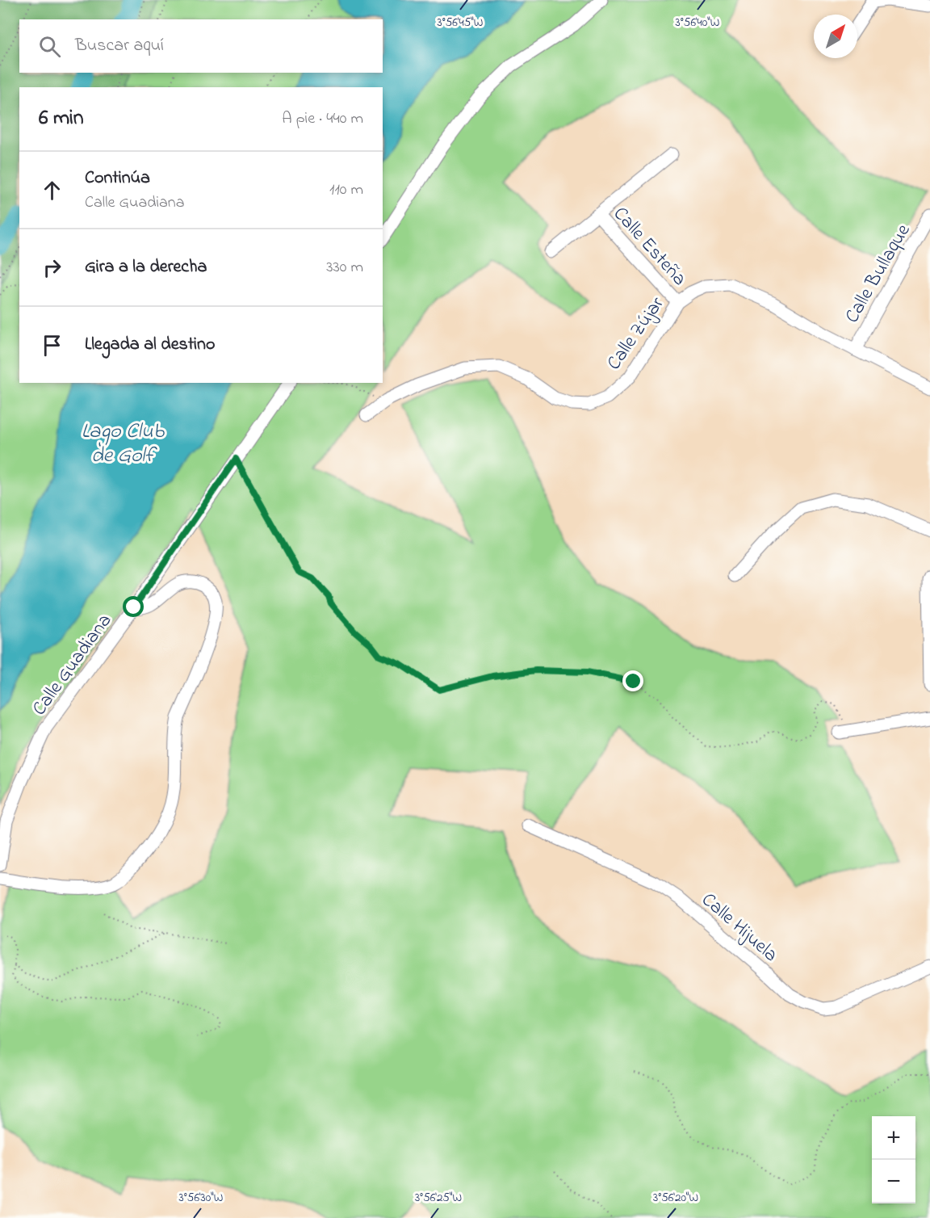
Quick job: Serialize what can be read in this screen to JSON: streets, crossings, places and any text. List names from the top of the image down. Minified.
{"streets":{"street":["Calle Esteña","Calle Bullaque","Calle Zújar","Calle Guadiana","Calle Hijuela"]},"crossings":[["Calle Esteña","Calle Zújar"],["Calle Bullaque","Calle Zújar"]],"water":["Lago Club de Golf"],"north":"top right","page":{"search":"Buscar aquí","heading":["6 min","A pie · 440 m"],"list":[["Continúa","Calle Guadiana","110 m"],["Gira a la derecha","330 m"],"Llegada al destino"],"map_buttons":["+","−"]},"coordinates":["3°56'40\"W","3°56'45\"W","3°56'30\"W","3°56'25\"W","3°56'20\"W"]}
